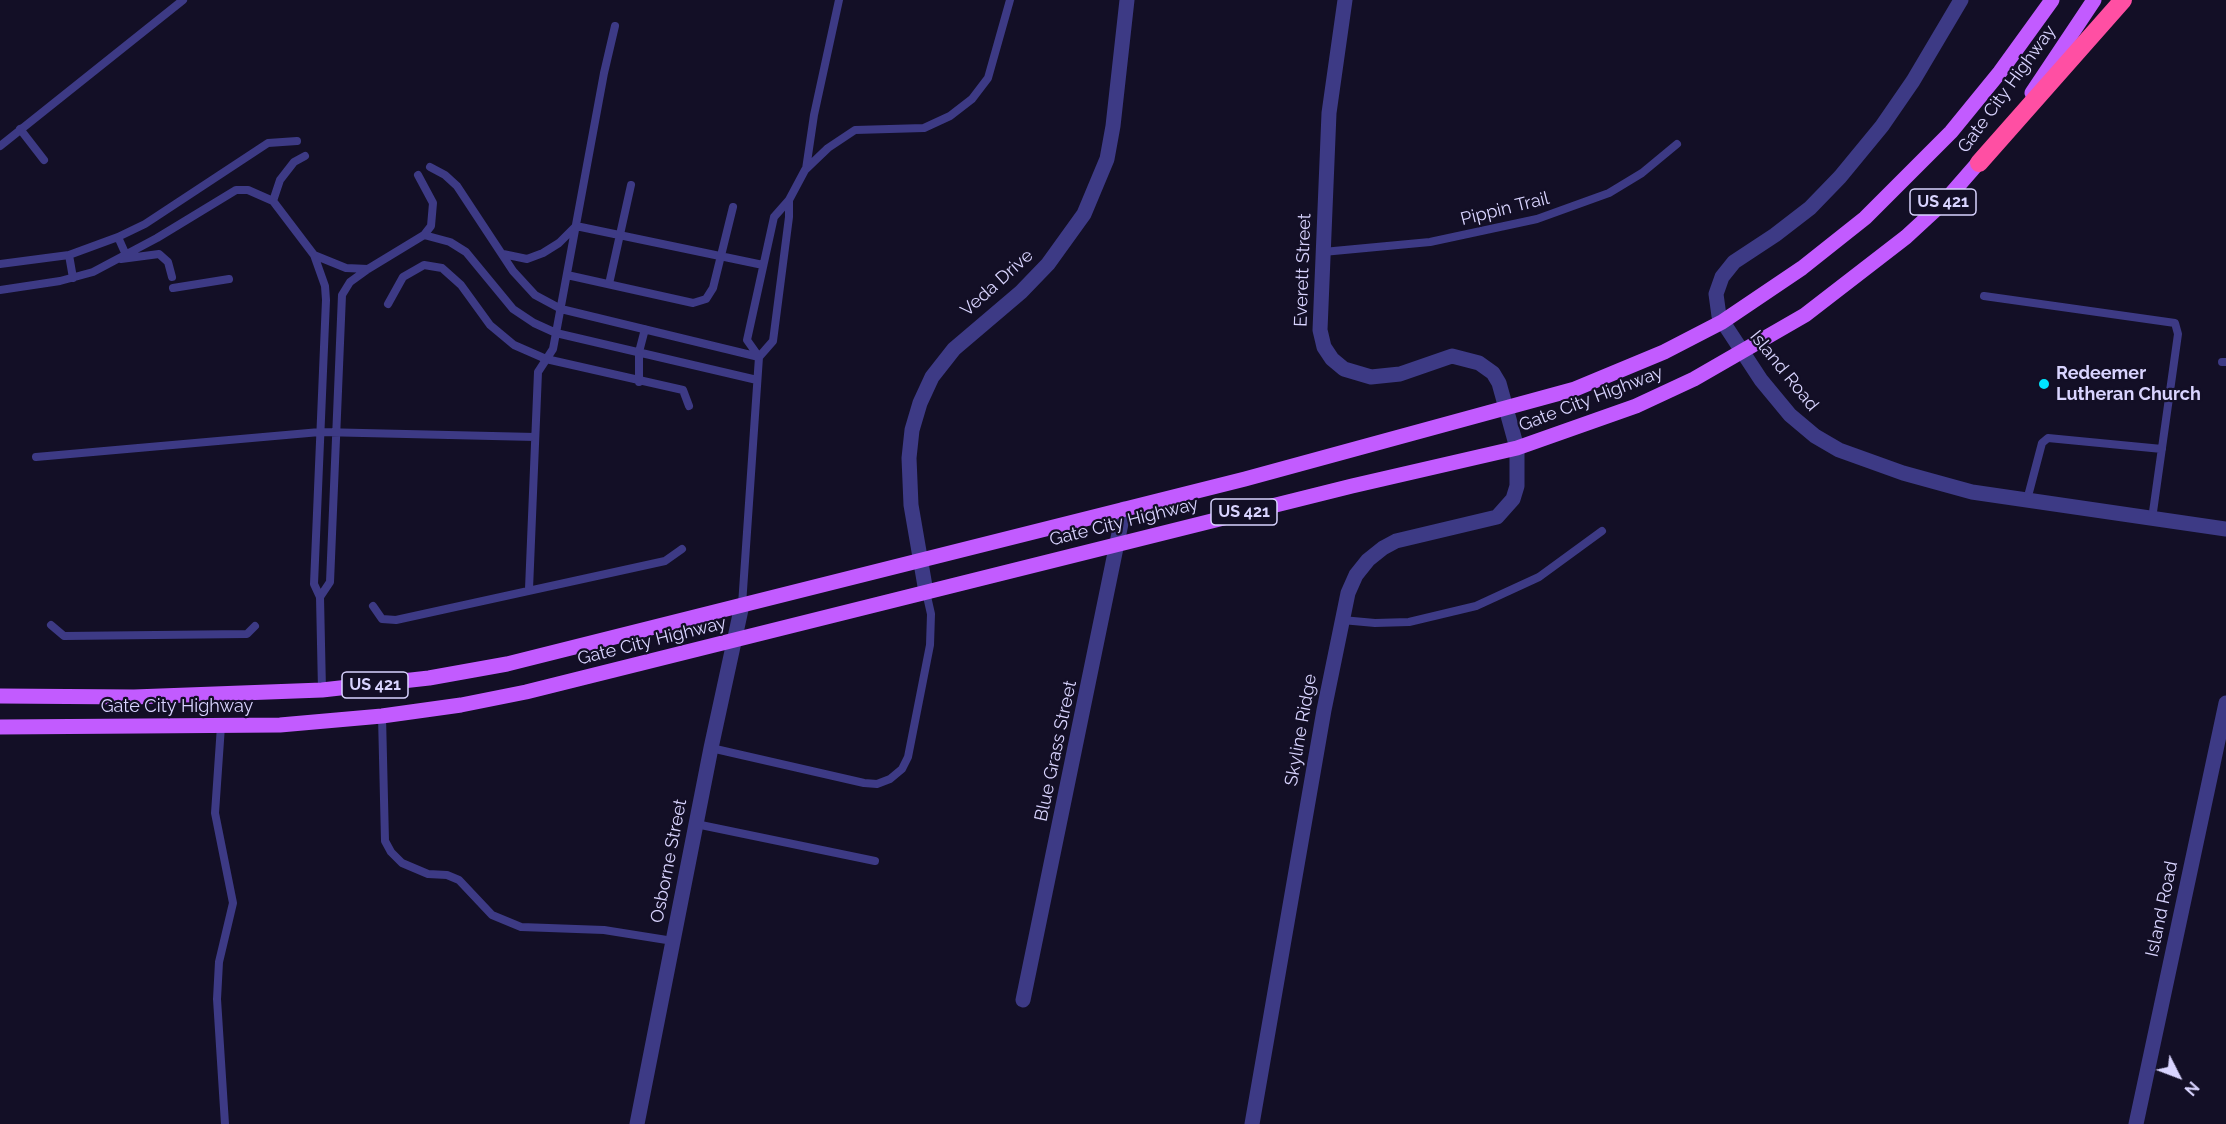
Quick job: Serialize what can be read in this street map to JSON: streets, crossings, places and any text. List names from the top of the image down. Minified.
{"streets":{"main road":["Gate City Highway","US 421"],"street":["Everett Street","Veda Drive","Island Road","Skyline Ridge","Blue Grass Street","Osborne Street"],"lane":["Pippin Trail"]},"crossings":[["Gate City Highway","Everett Street"],["Gate City Highway","Veda Drive"],["Gate City Highway","Island Road"],["Gate City Highway","Skyline Ridge"],["Gate City Highway","Blue Grass Street"],["Gate City Highway","Osborne Street"],["Pippin Trail","Everett Street"],["Everett Street","Skyline Ridge"]],"places":["Redeemer Lutheran Church"],"north":"bottom right"}
